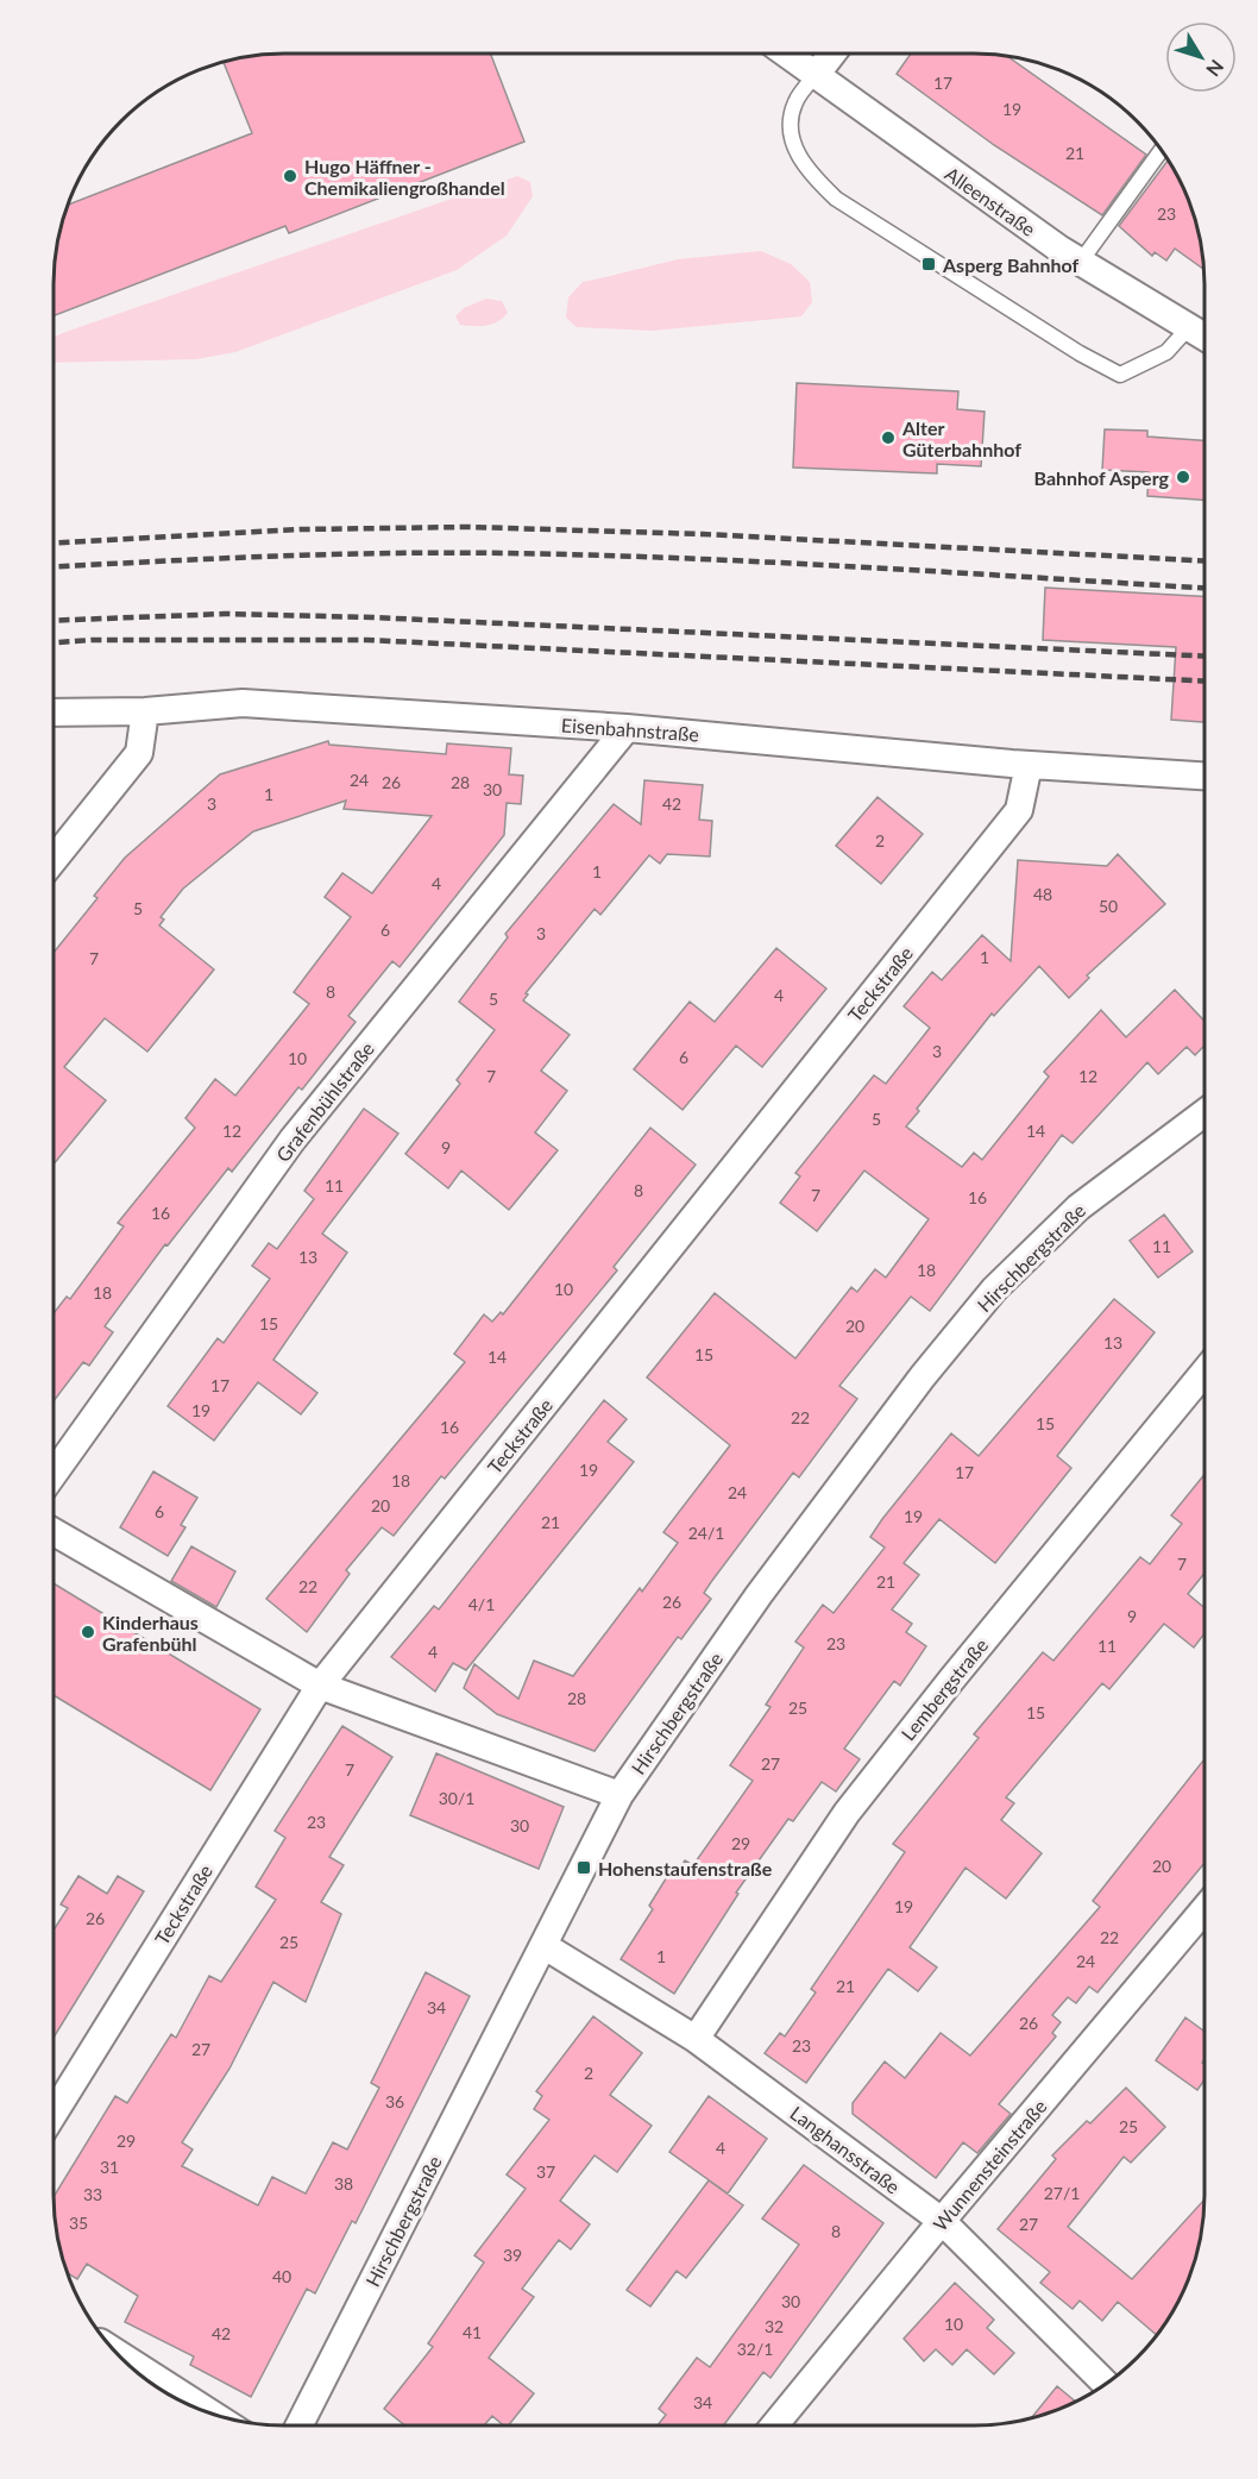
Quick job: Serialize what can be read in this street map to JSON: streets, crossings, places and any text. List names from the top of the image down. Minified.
{"streets":{"street":["Alleenstraße","Eisenbahnstraße","Teckstraße","Grafenbühlstraße","Hirschbergstraße","Lembergstraße","Langhansstraße","Wunnensteinstraße"]},"crossings":[["Eisenbahnstraße","Teckstraße"],["Eisenbahnstraße","Grafenbühlstraße"],["Hirschbergstraße","Langhansstraße"],["Lembergstraße","Langhansstraße"],["Langhansstraße","Wunnensteinstraße"]],"places":{"other":["Hugo Häffner - Chemikaliengroßhandel","Alter Güterbahnhof","Bahnhof Asperg","Kinderhaus Grafenbühl"],"transit":["Asperg Bahnhof","Hohenstaufenstraße"]},"house_numbers":["17","19","21","23","24","26","28","30","1","3","42","2","1","4","48","50","5","6","3","1","7","8","4","5","3","6","10","7","12","5","12","14","9","11","8","7","16","16","11","13","18","10","18","15","20","13","15","14","17","19","22","15","16","19","17","18","24","20","6","19","21","24/1","7","21","22","26","4/1","9","23","11","4","28","25","15","27","7","30/1","23","30","29","20","19","26","22","25","1","24","21","34","26","23","27","2","36","25","29","4","31","37","38","27/1","33","35","27","8","39","40","30","10","32","41","42","32/1","34"],"north":"bottom right"}
